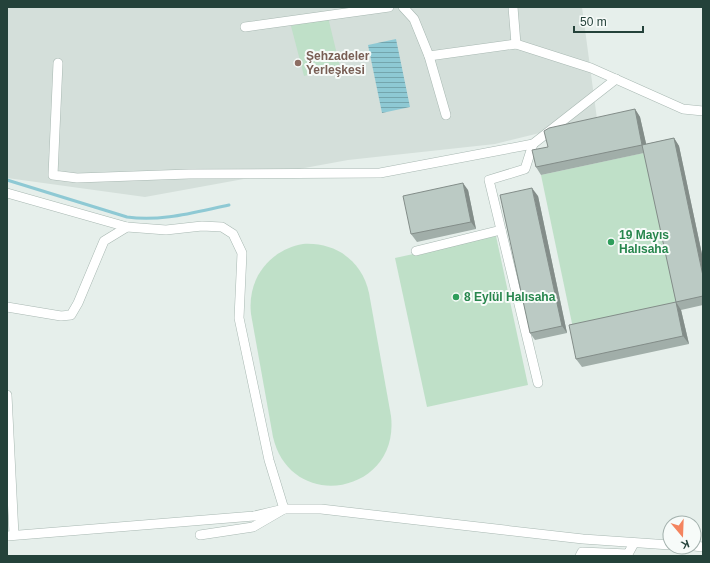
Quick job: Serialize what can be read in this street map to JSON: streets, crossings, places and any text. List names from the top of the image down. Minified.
{"places":["Şehzadeler Yerleşkesi","19 Mayıs Halısaha","8 Eylül Halısaha"],"scale_bar":"50 m","north":"bottom"}
